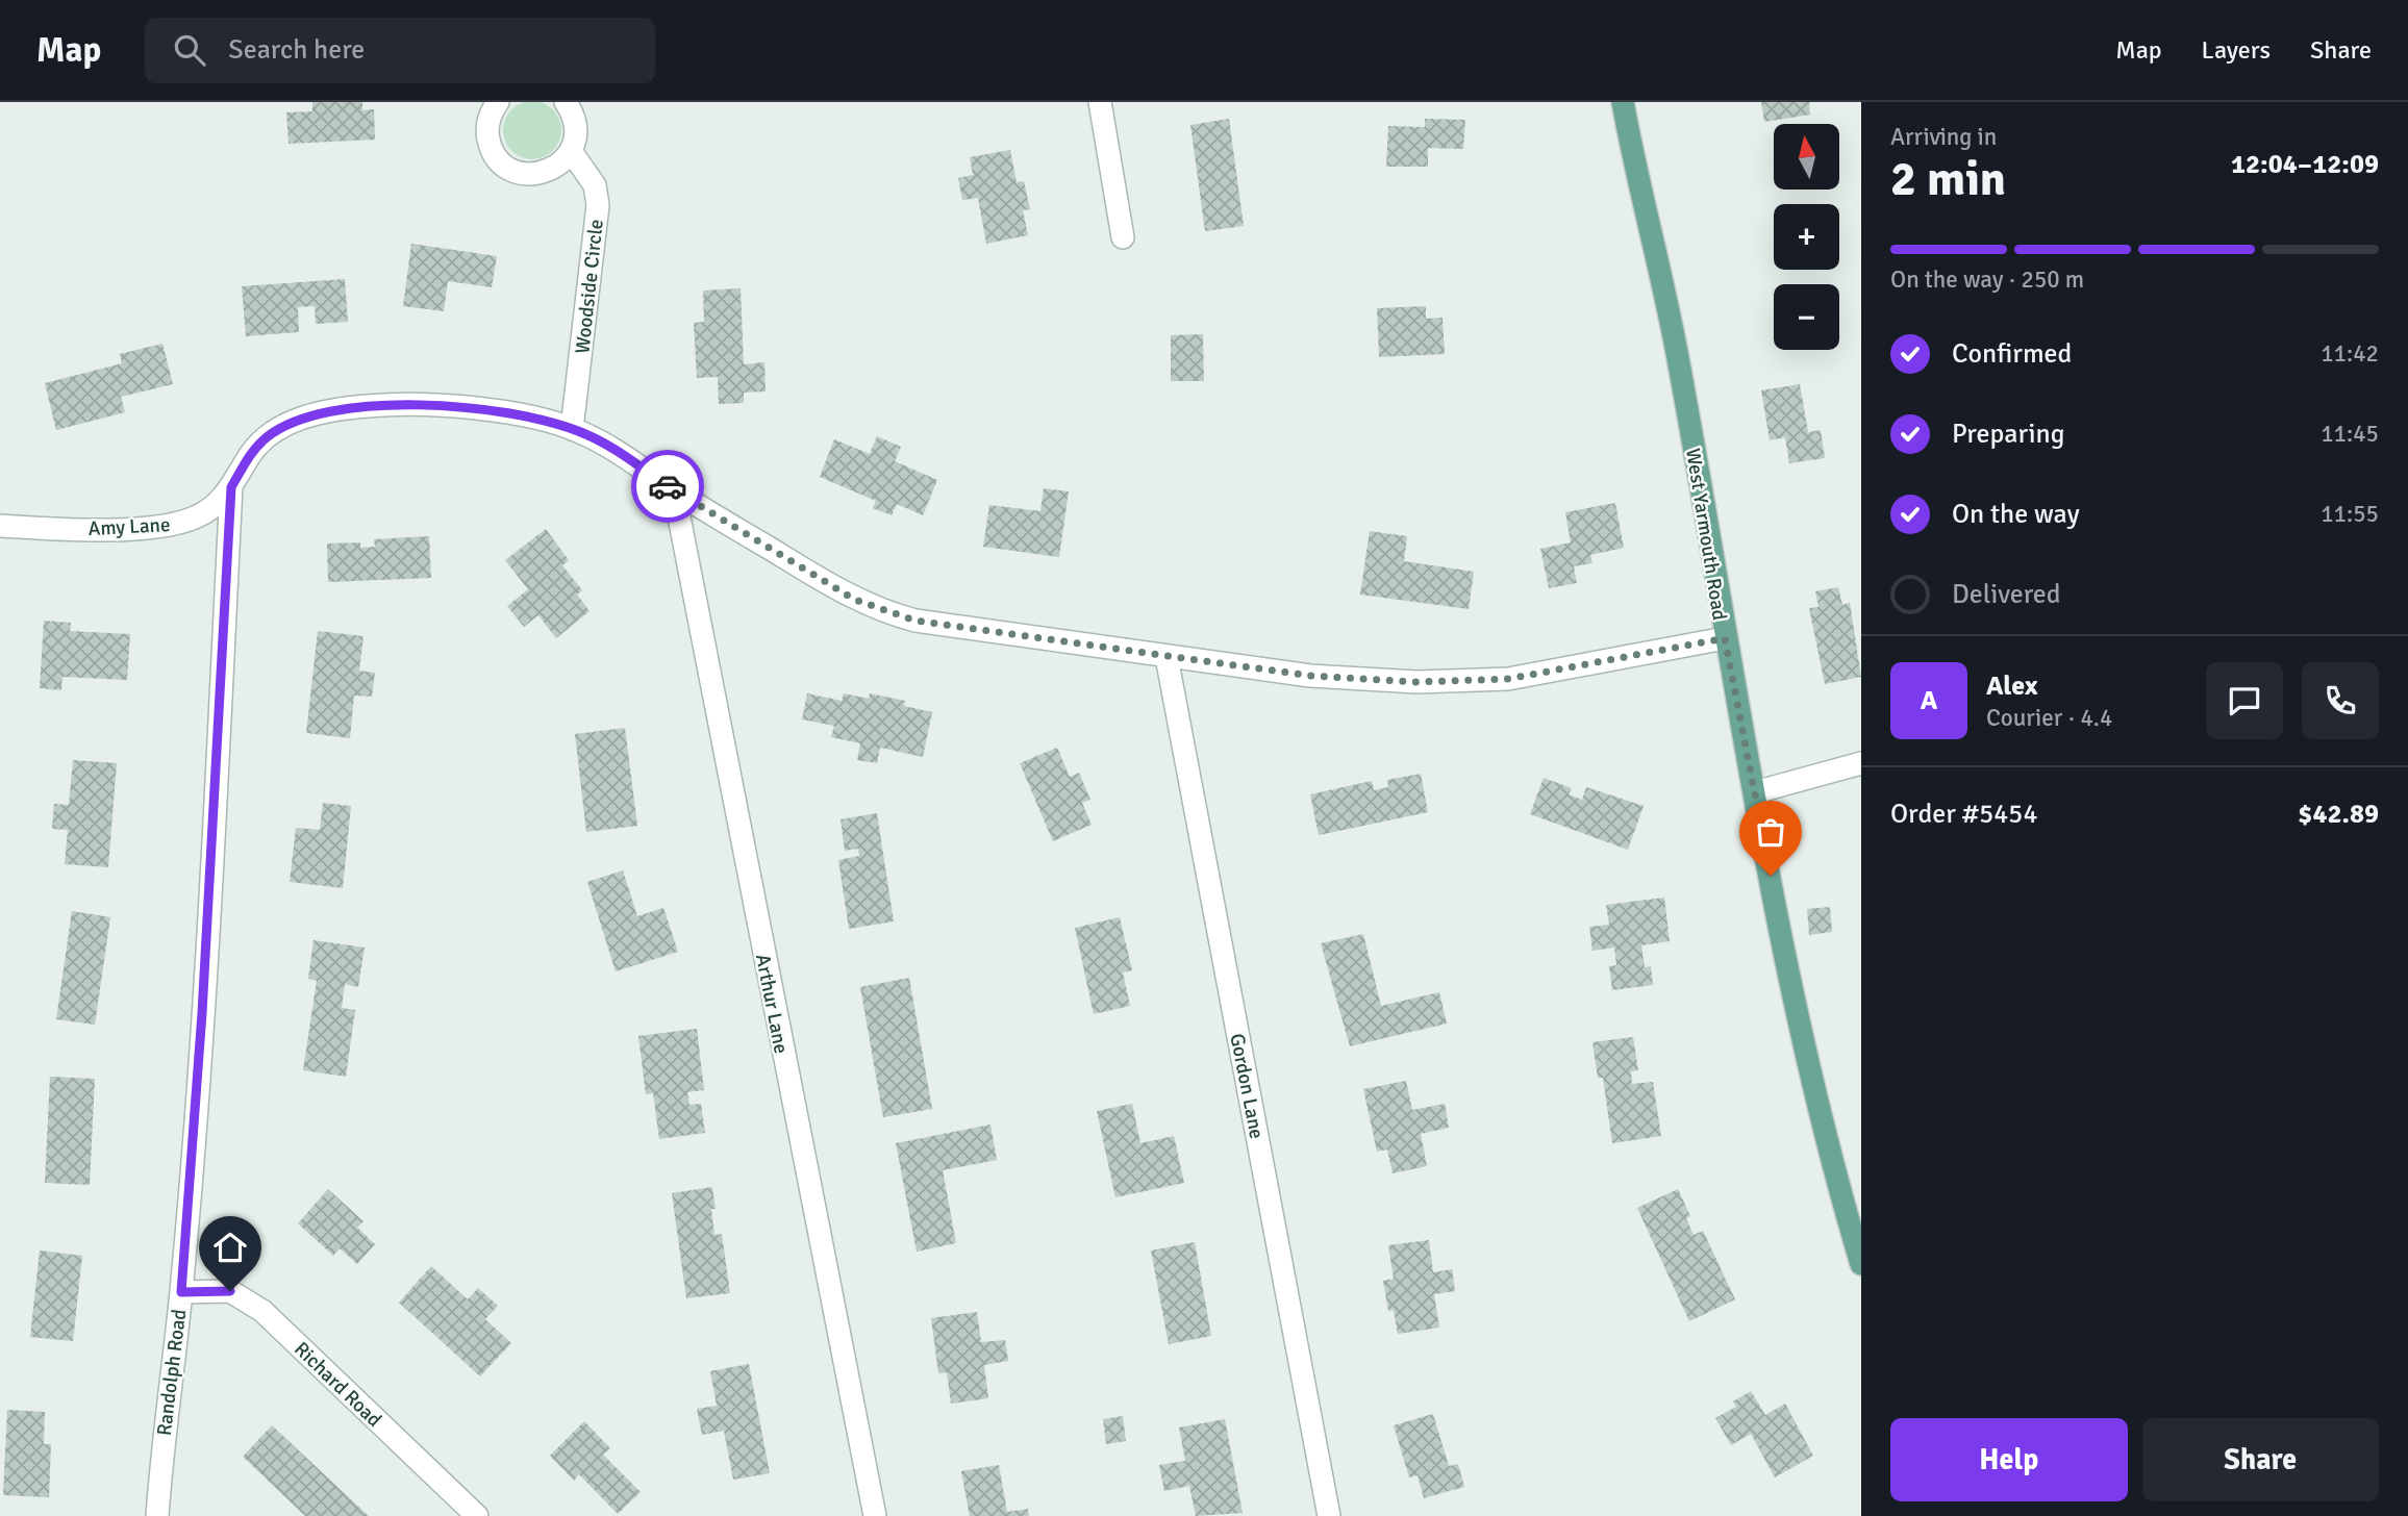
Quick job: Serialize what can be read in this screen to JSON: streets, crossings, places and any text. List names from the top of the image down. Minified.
{"streets":{"main road":["West Yarmouth Road"],"street":["Woodside Circle","Amy Lane","Arthur Lane","Gordon Lane","Randolph Road","Richard Road"]},"crossings":[["Woodside Circle","Amy Lane"],["Amy Lane","West Yarmouth Road"],["Amy Lane","Arthur Lane"],["Amy Lane","Gordon Lane"],["Amy Lane","Randolph Road"],["Randolph Road","Richard Road"]],"north":"top","page":{"header":"Map","search":"Search here","nav":["Map","Layers","Share"],"heading":["2 min","Arriving in","12:04–12:09"],"panel":["Alex","Courier · 4.4","Order #5454","$42.89"],"map_buttons":["+","−"],"bar":"On the way · 250 m","list":[["Confirmed","11:42"],["Preparing","11:45"],["On the way","11:55"],"Delivered"],"round":"A","buttons":["Help","Share"]}}
